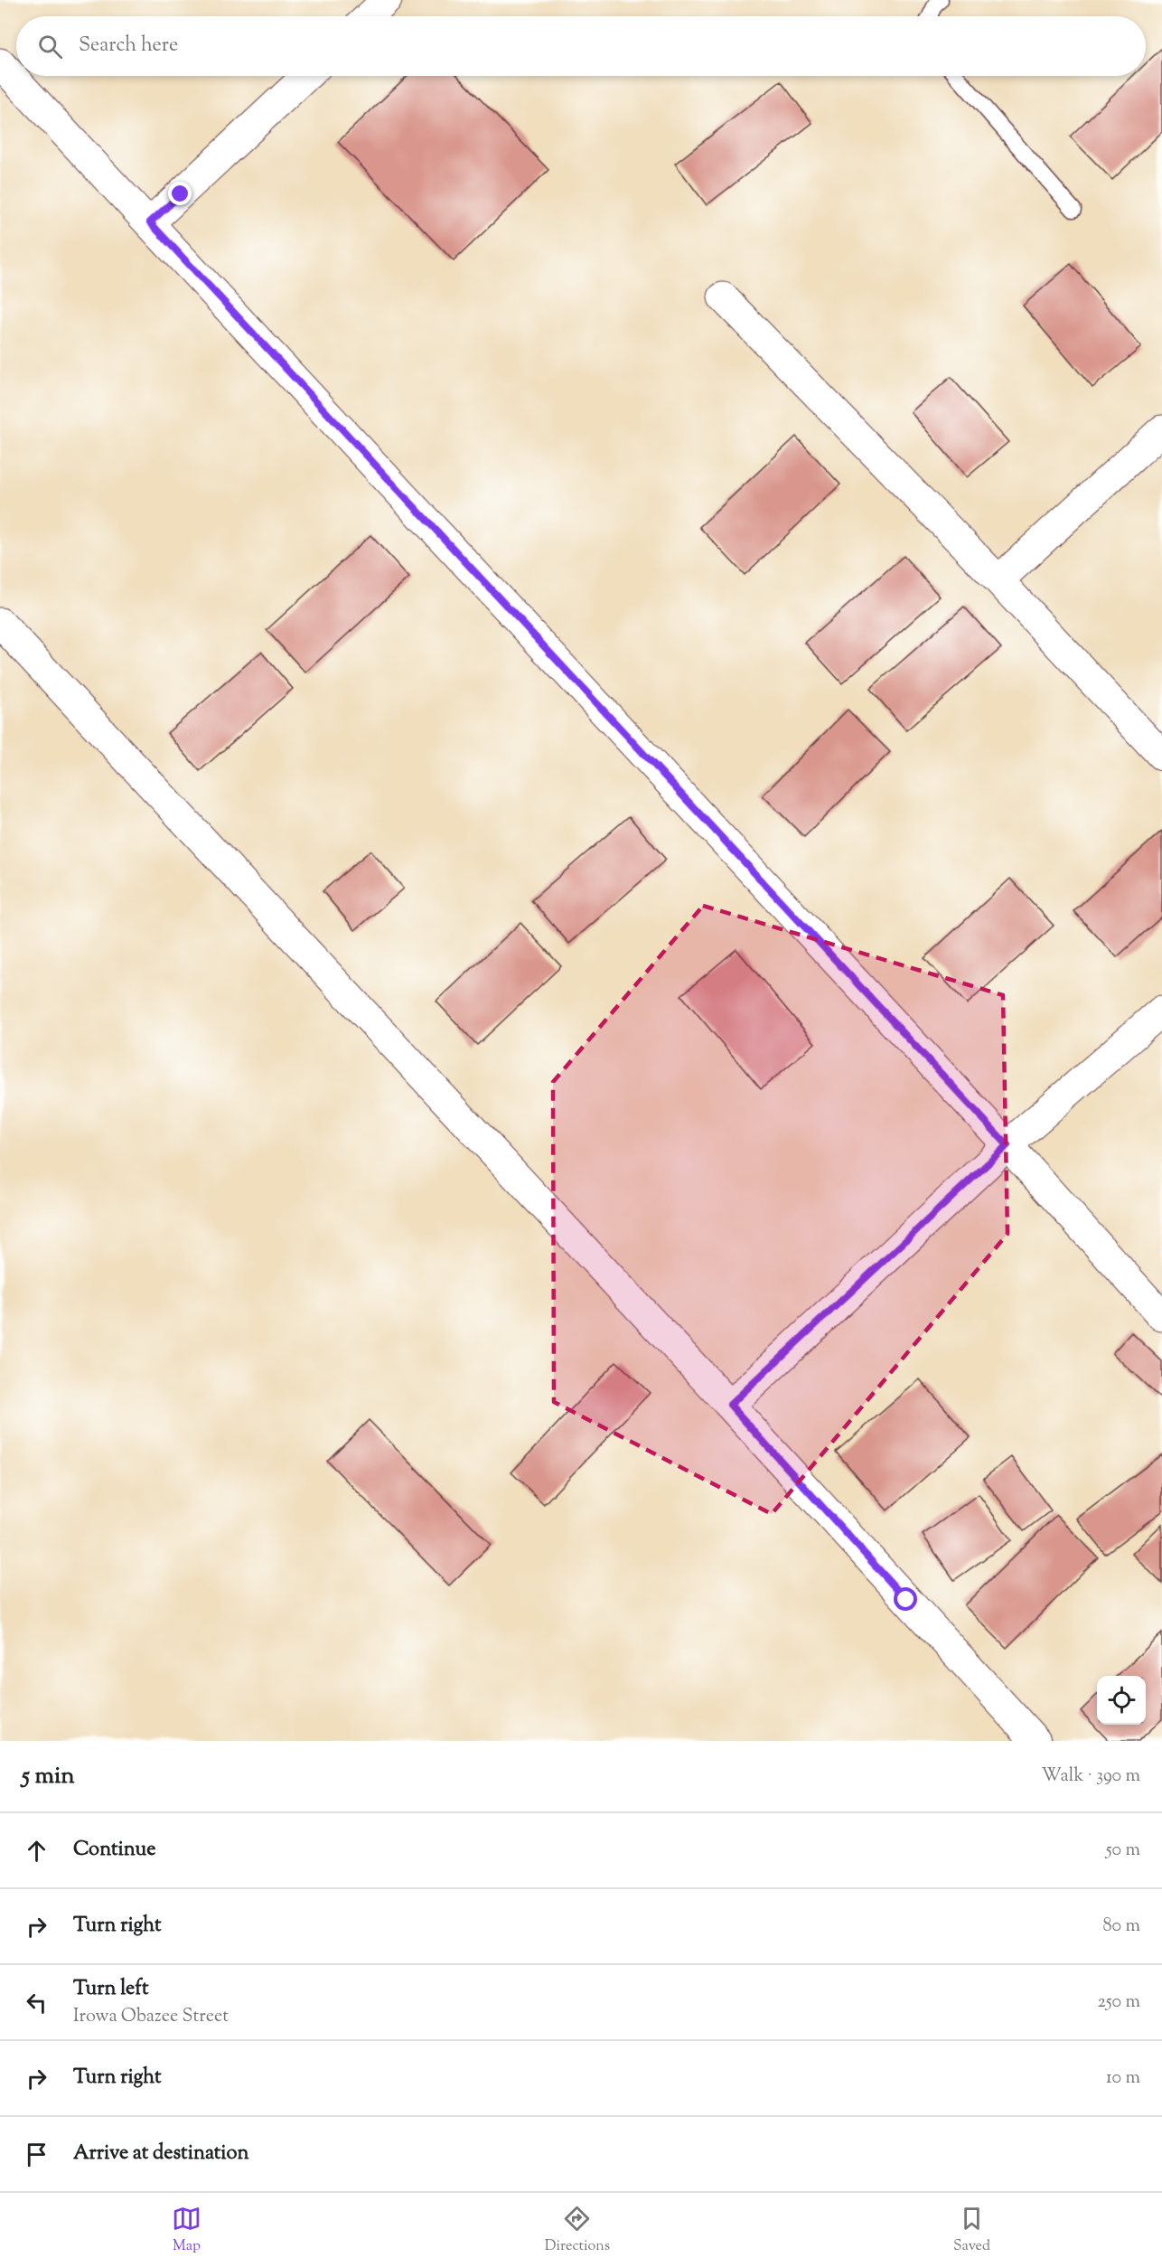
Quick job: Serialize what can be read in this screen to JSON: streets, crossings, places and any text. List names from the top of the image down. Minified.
{"page":{"search":"Search here","heading":["5 min","Walk · 390 m"],"list":[["Continue","50 m"],["Turn right","80 m"],["Turn left","Irowa Obazee Street","250 m"],["Turn right","10 m"],"Arrive at destination"],"nav":["Map","Directions","Saved"]}}
